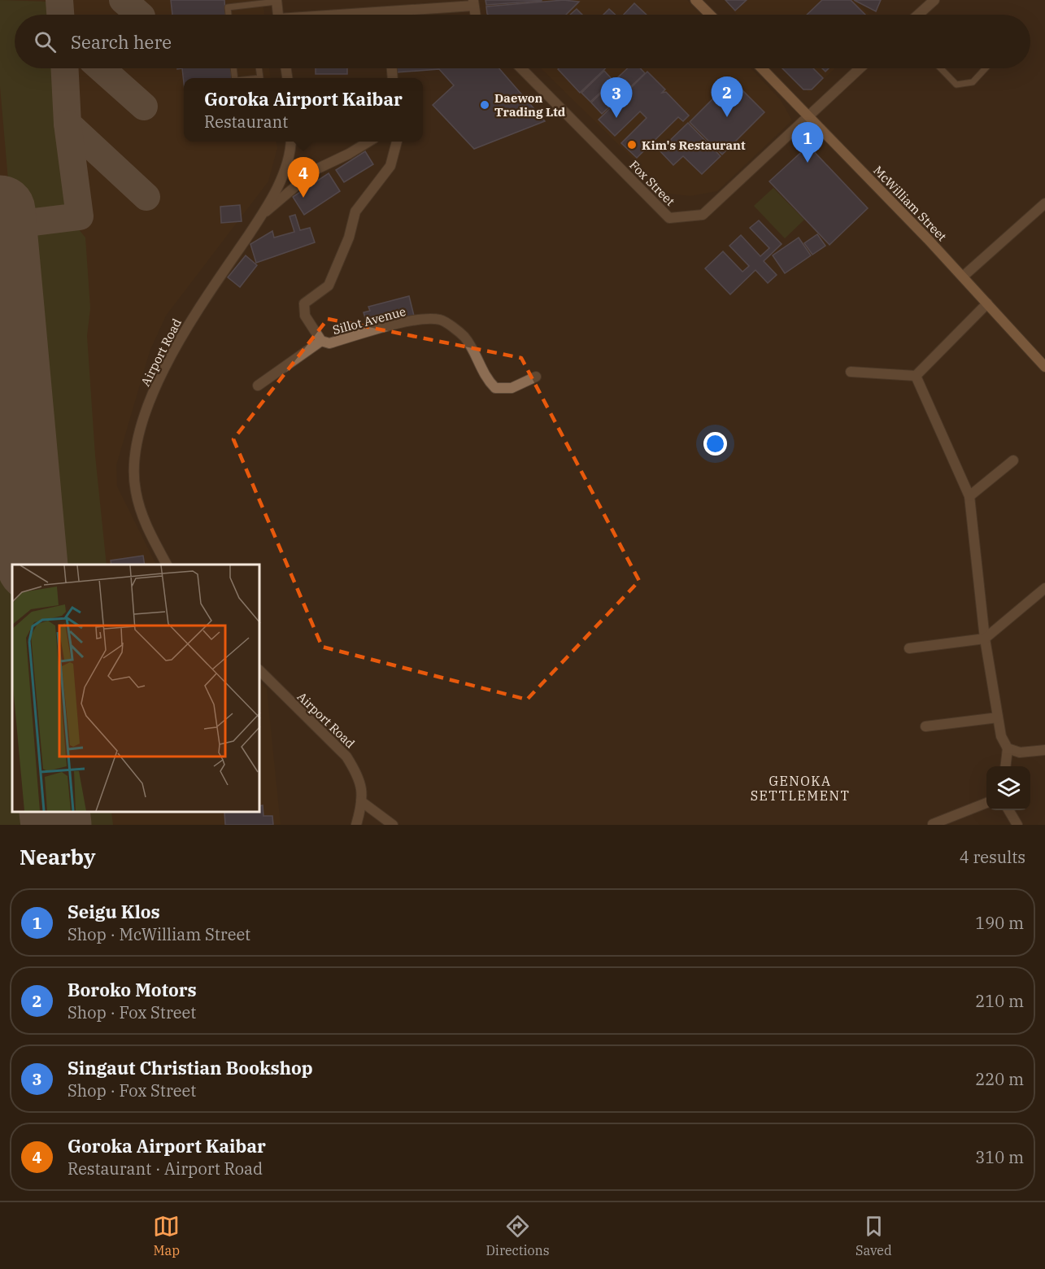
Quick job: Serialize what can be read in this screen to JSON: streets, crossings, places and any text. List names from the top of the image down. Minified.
{"streets":{"street":["Fox Street","McWilliam Street","Sillot Avenue","Airport Road"]},"crossings":[["Fox Street","McWilliam Street"]],"districts":["GENOKA SETTLEMENT"],"places":["Daewon Trading Ltd","Kim's Restaurant"],"page":{"search":"Search here","pins":["2","3","1","4"],"popup":["Goroka Airport Kaibar","Restaurant"],"heading":["Nearby","4 results"],"list":[{"mark":"1","name":"Seigu Klos","note":"Shop · McWilliam Street","value":"190 m"},{"mark":"2","name":"Boroko Motors","note":"Shop · Fox Street","value":"210 m"},{"mark":"3","name":"Singaut Christian Bookshop","note":"Shop · Fox Street","value":"220 m"},{"mark":"4","name":"Goroka Airport Kaibar","note":"Restaurant · Airport Road","value":"310 m"}],"nav":["Map","Directions","Saved"]}}
